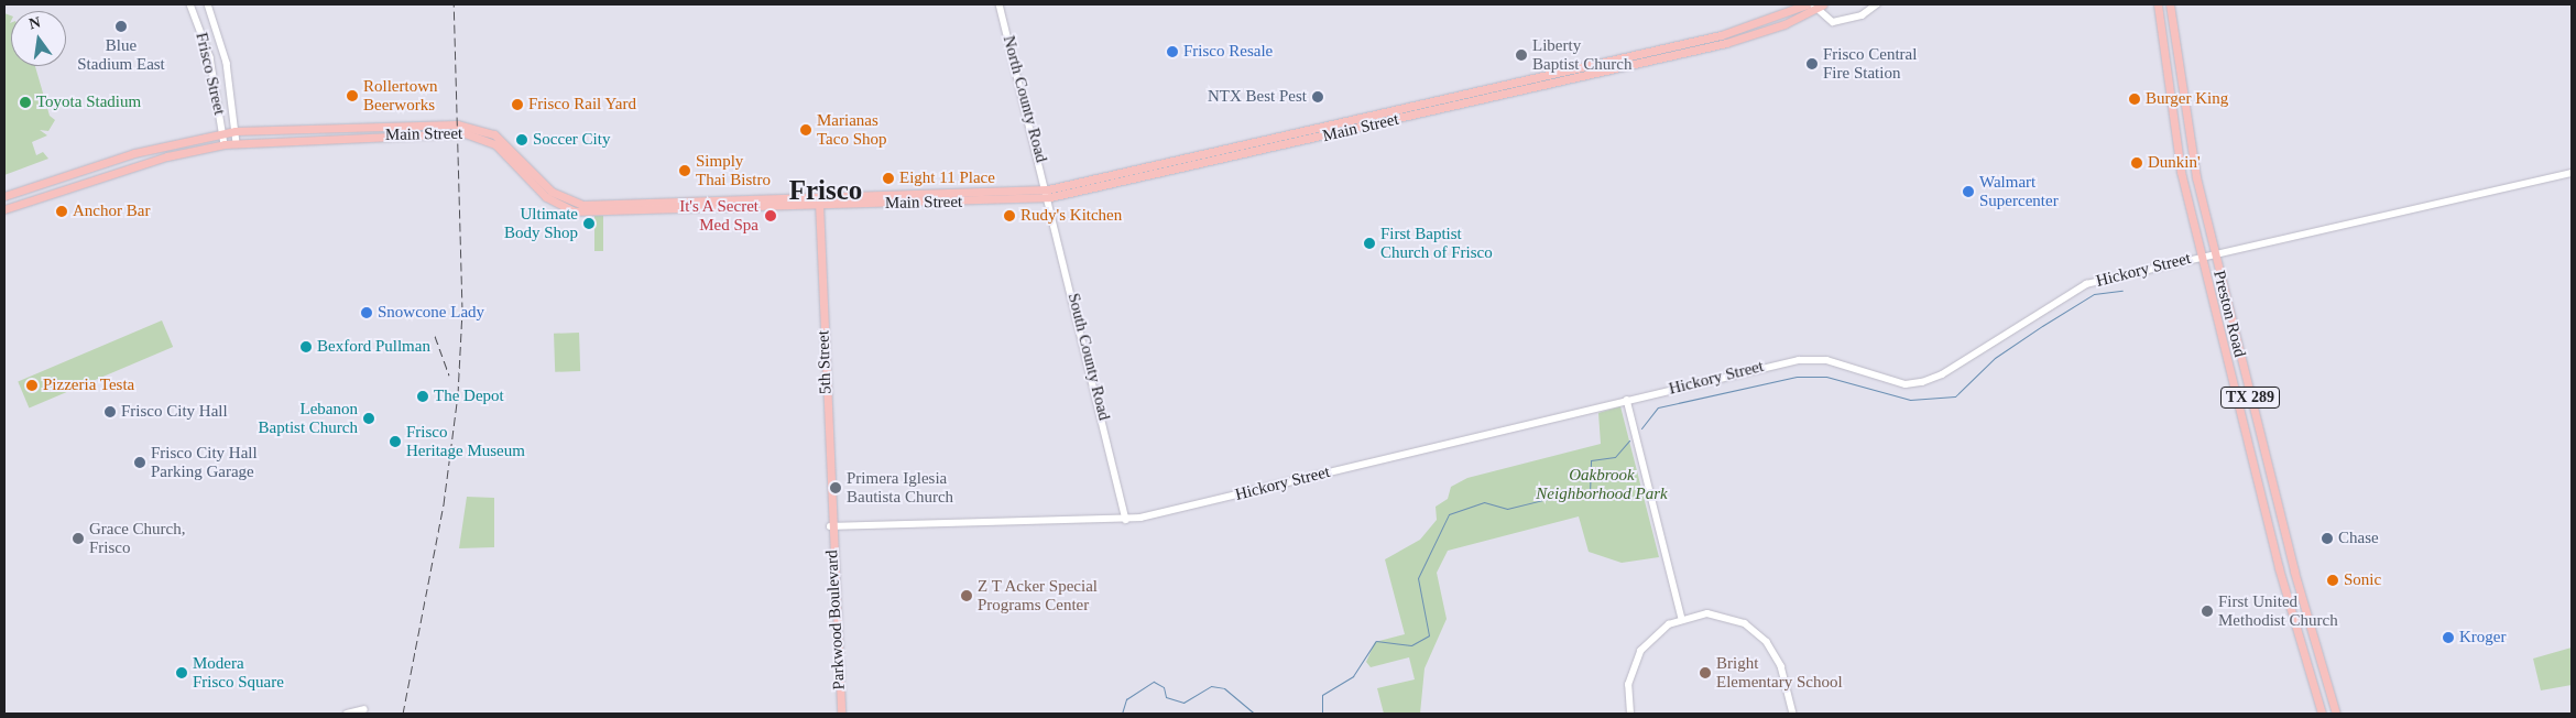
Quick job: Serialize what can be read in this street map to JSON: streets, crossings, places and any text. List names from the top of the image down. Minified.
{"streets":{"main road":["Main Street","Preston Road","5th Street","TX 289","Parkwood Boulevard"],"street":["Frisco Street","North County Road","Hickory Street","South County Road"]},"crossings":[["Frisco Street","Main Street"],["North County Road","Main Street"],["North County Road","South County Road"],["Main Street","South County Road"],["Main Street","5th Street"],["Hickory Street","Preston Road"],["Hickory Street","South County Road"],["Hickory Street","5th Street"],["Hickory Street","Parkwood Boulevard"],["5th Street","Parkwood Boulevard"]],"districts":["Frisco"],"parks":["Oakbrook Neighborhood Park"],"places":["Blue Stadium East","Frisco Resale","Liberty Baptist Church","Frisco Central Fire Station","Rollertown Beerworks","NTX Best Pest","Burger King","Toyota Stadium","Frisco Rail Yard","Marianas Taco Shop","Soccer City","Dunkin'","Simply Thai Bistro","Eight 11 Place","Walmart Supercenter","Anchor Bar","It's A Secret Med Spa","Rudy's Kitchen","Ultimate Body Shop","First Baptist Church of Frisco","Snowcone Lady","Bexford Pullman","Pizzeria Testa","The Depot","Frisco City Hall","Lebanon Baptist Church","Frisco Heritage Museum","Frisco City Hall Parking Garage","Primera Iglesia Bautista Church","Grace Church, Frisco","Chase","Sonic","Z T Acker Special Programs Center","First United Methodist Church","Kroger","Modera Frisco Square","Bright Elementary School"],"north":"top"}
